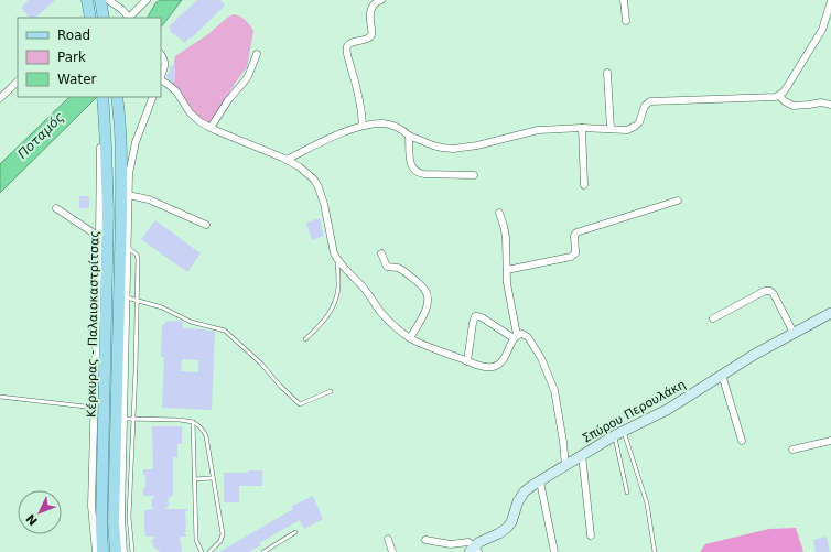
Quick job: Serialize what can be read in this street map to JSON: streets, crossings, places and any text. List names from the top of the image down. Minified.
{"streets":{"main road":["Κέρκυρας - Παλαιοκαστρίτσας"],"street":["Σπύρου Περουλάκη"]},"water":["Ποταμός"],"legend":["Road","Park","Water"],"north":"bottom left"}
